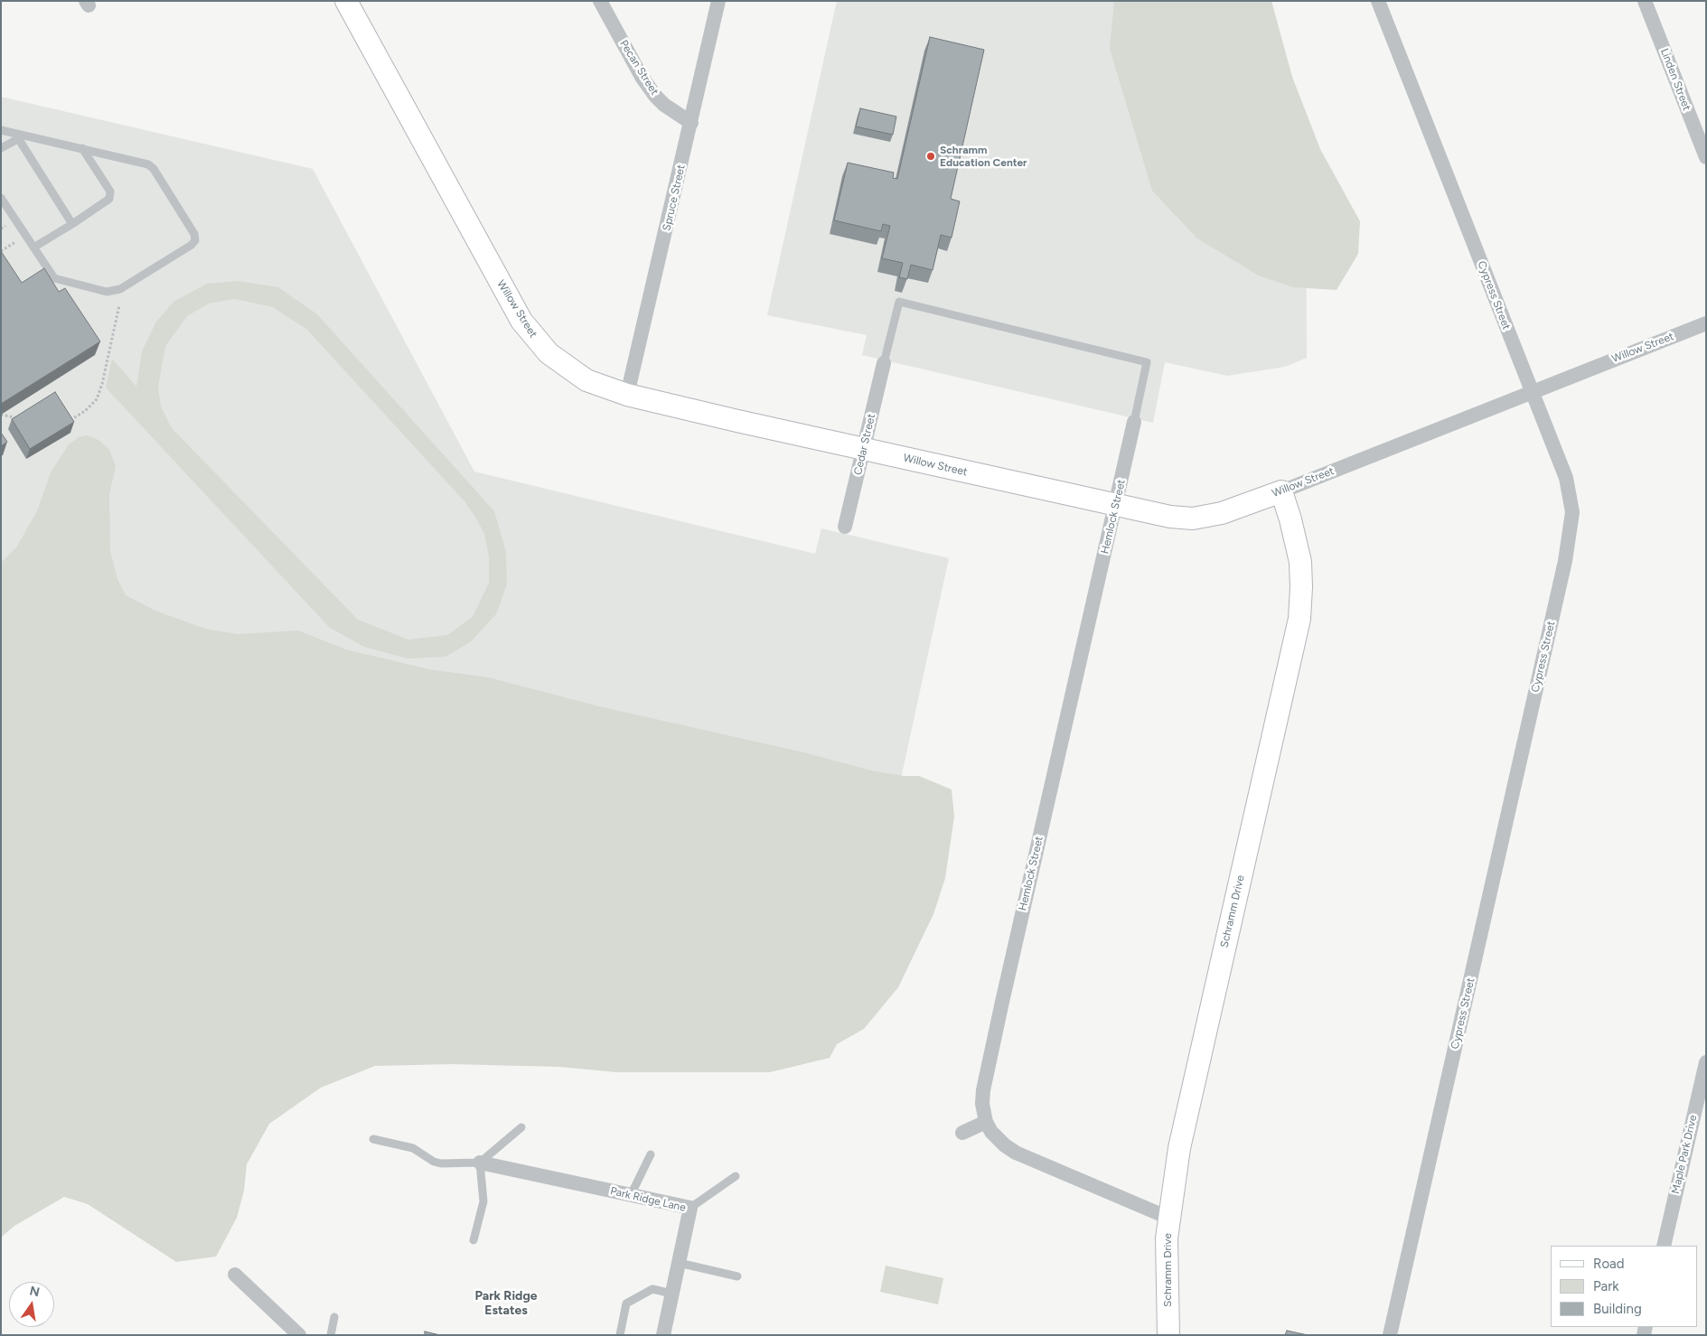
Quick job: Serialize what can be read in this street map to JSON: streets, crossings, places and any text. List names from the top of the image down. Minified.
{"streets":{"street":["Pecan Street","Linden Street","Spruce Street","Cypress Street","Willow Street","Cedar Street","Hemlock Street","Schramm Drive","Maple Park Drive","Park Ridge Lane"]},"crossings":[["Pecan Street","Spruce Street"],["Spruce Street","Willow Street"],["Cypress Street","Willow Street"],["Willow Street","Cedar Street"],["Willow Street","Hemlock Street"],["Willow Street","Schramm Drive"]],"districts":["Park Ridge Estates"],"places":["Schramm Education Center"],"legend":["Road","Park","Building"],"north":"top"}
